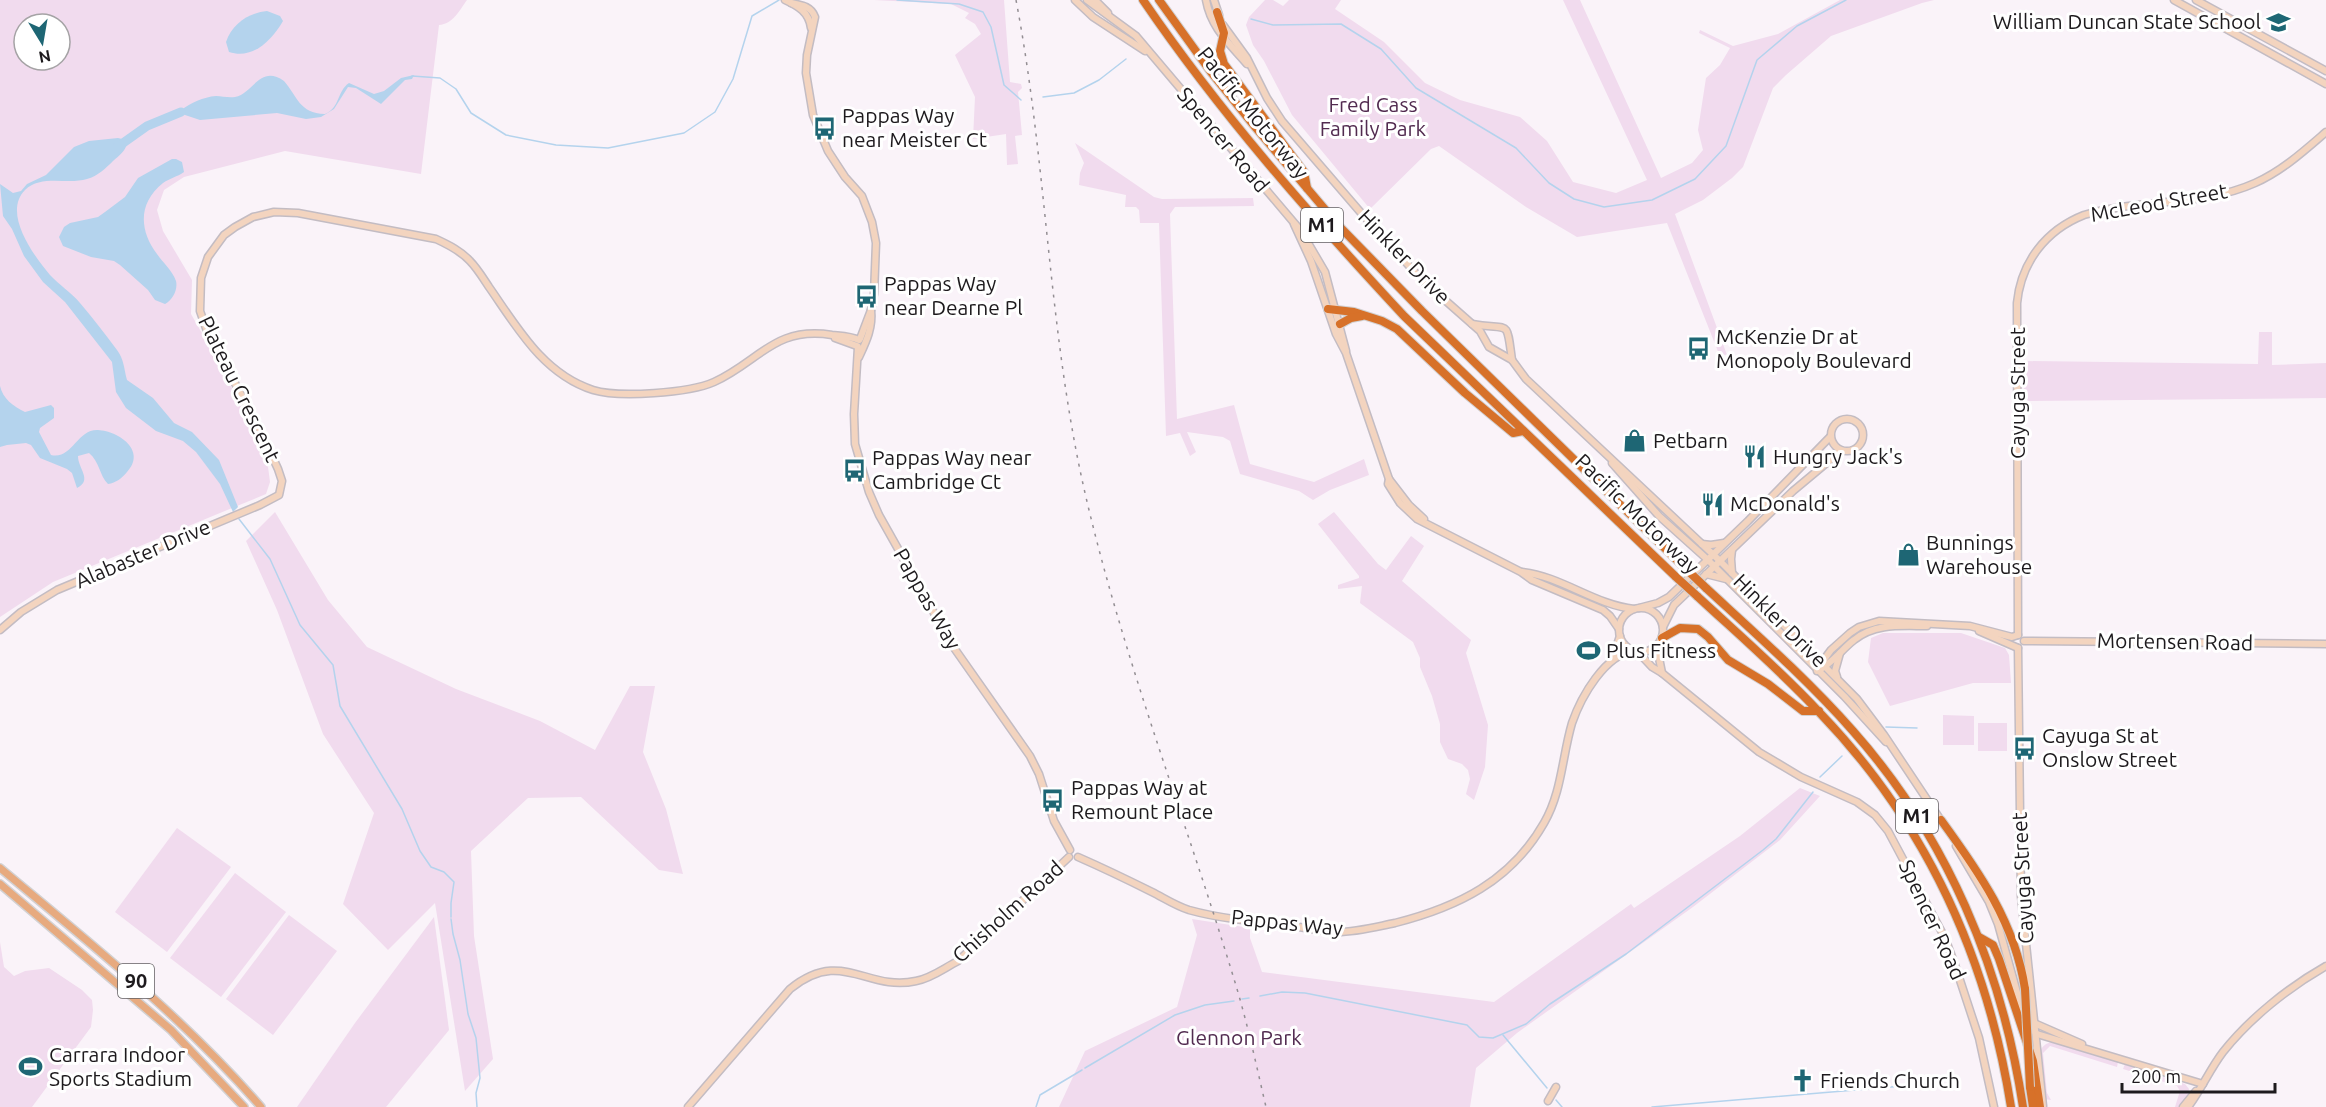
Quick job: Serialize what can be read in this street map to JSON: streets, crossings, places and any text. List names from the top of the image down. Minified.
{"streets":{"highway":["Pacific Motorway","M1"],"main road":["90"],"street":["Spencer Road","McLeod Street","Hinkler Drive","Plateau Crescent","Cayuga Street","Alabaster Drive","Pappas Way","Mortensen Road","Chisholm Road"]},"crossings":[["Spencer Road","Pappas Way"],["McLeod Street","Cayuga Street"],["Hinkler Drive","Cayuga Street"],["Plateau Crescent","Alabaster Drive"],["Plateau Crescent","Pappas Way"]],"parks":["Fred Cass Family Park","Glennon Park"],"places":{"school or university":["William Duncan State School"],"bus stop":["Pappas Way near Meister Ct","Pappas Way near Dearne Pl","McKenzie Dr at Monopoly Boulevard","Pappas Way near Cambridge Ct","Cayuga St at Onslow Street","Pappas Way at Remount Place"],"shop":["Petbarn","Bunnings Warehouse"],"restaurant":["Hungry Jack's","McDonald's"],"sports":["Plus Fitness","Carrara Indoor Sports Stadium"],"church":["Friends Church"]},"scale_bar":"200 m","north":"bottom"}
